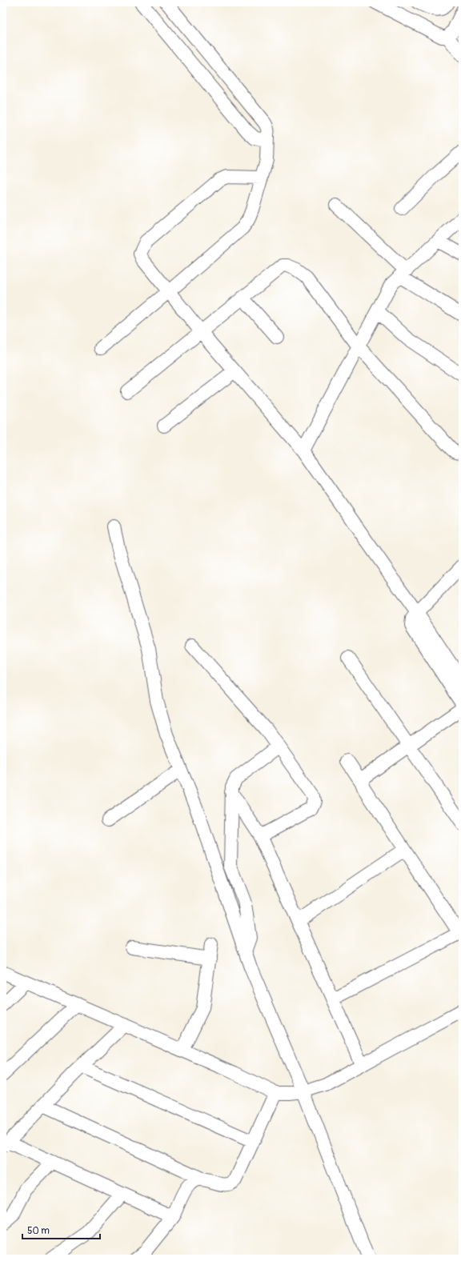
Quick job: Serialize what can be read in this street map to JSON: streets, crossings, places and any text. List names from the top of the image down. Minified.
{"scale_bar":"50 m"}
